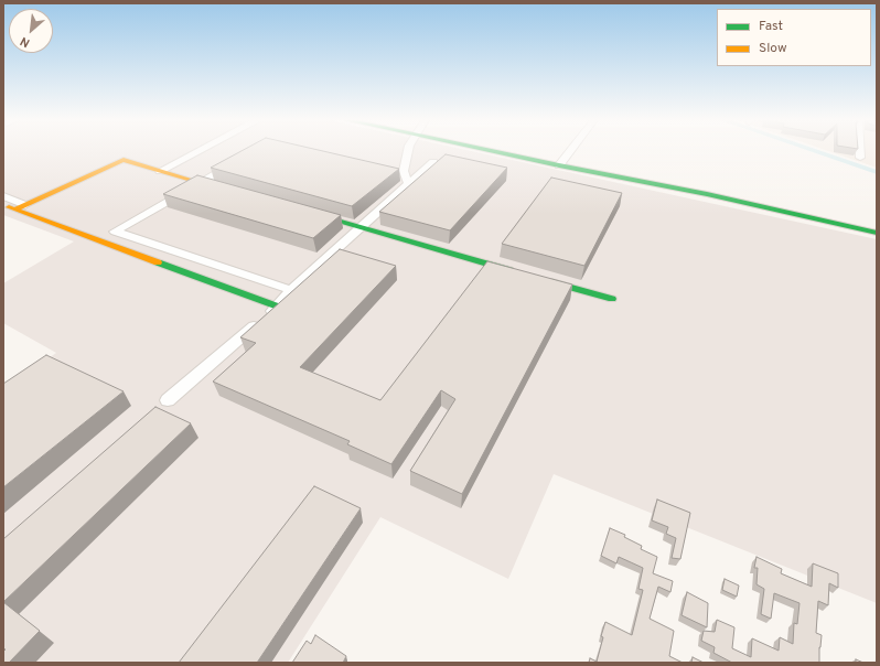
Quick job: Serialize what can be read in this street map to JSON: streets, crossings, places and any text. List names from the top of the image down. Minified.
{"legend":["Fast","Slow"],"north":"bottom left"}
